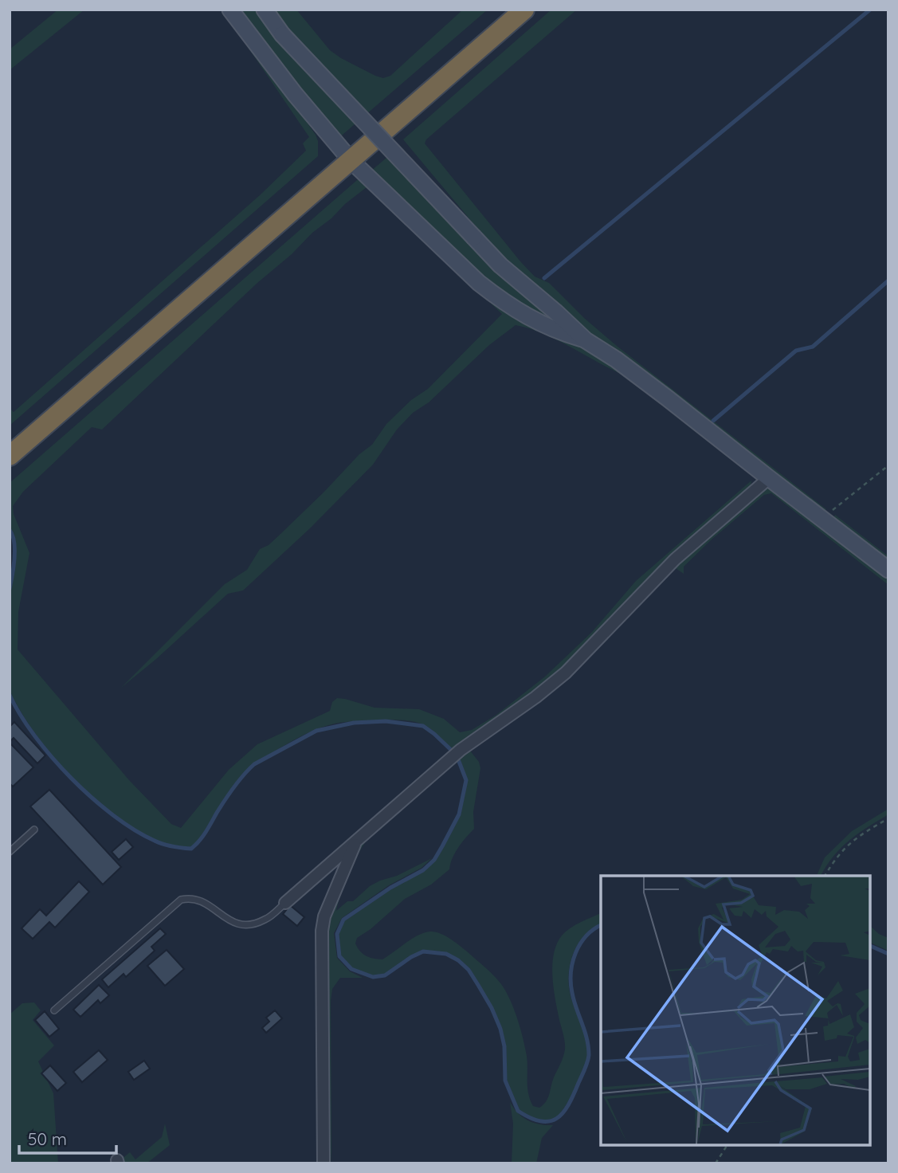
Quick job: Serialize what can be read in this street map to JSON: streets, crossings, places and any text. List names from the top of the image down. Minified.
{"scale_bar":"50 m"}
